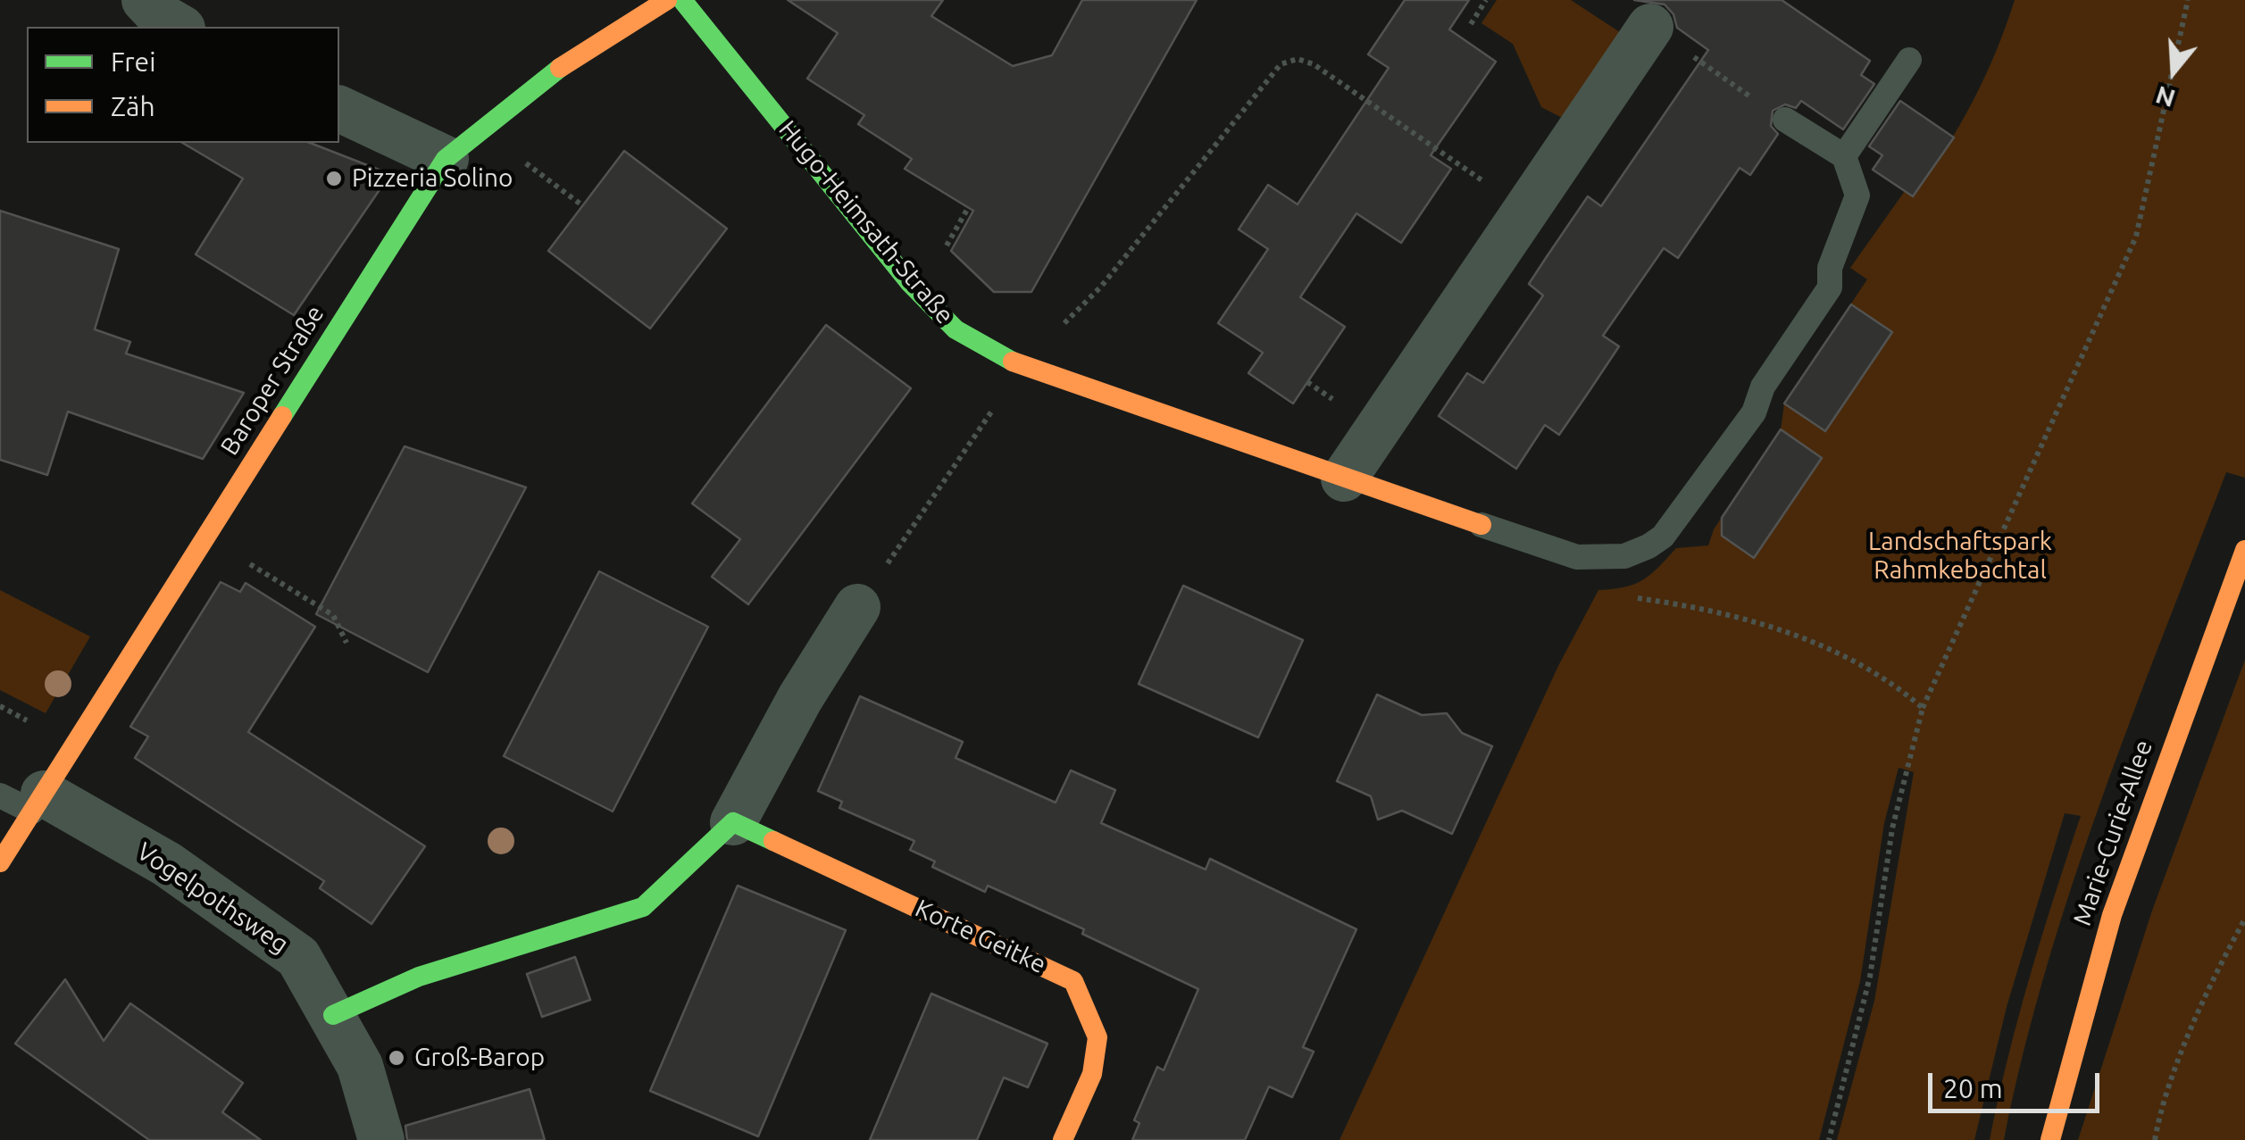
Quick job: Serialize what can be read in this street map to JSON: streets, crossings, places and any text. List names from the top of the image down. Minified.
{"streets":{"street":["Hugo-Heimsath-Straße","Baroper Straße","Marie-Curie-Allee","Vogelpothsweg","Korte Geitke"]},"crossings":[["Baroper Straße","Vogelpothsweg"]],"parks":["Landschaftspark Rahmkebachtal"],"places":["Pizzeria Solino","Groß-Barop"],"legend":["Frei","Zäh"],"scale_bar":"20 m","north":"bottom"}
